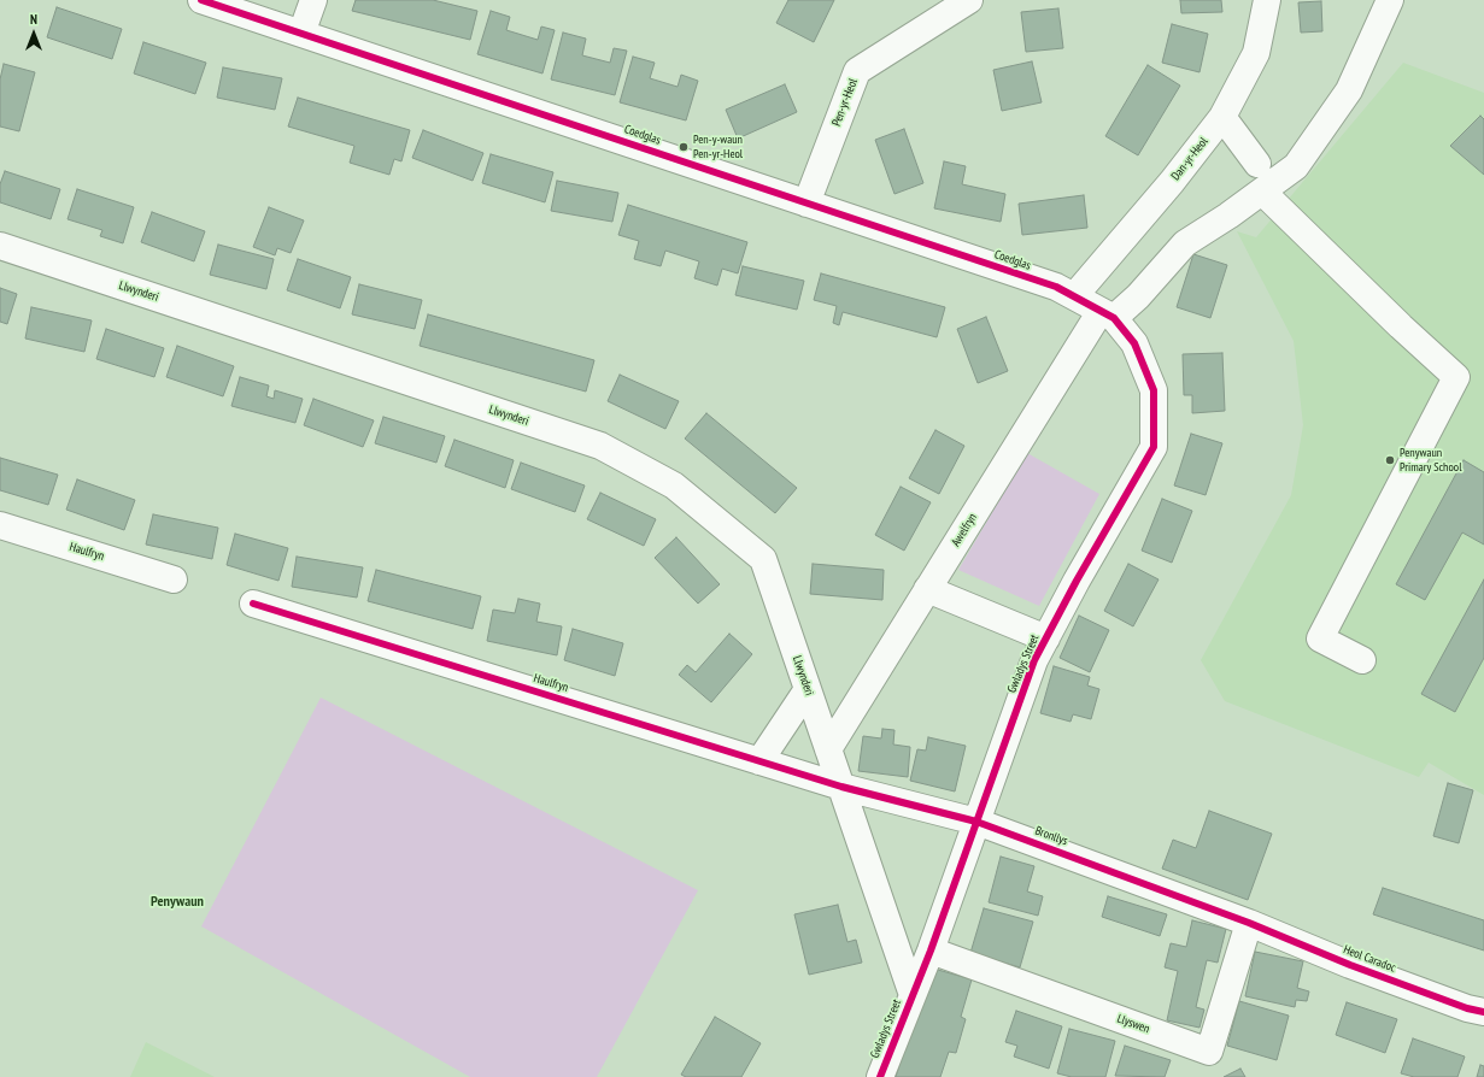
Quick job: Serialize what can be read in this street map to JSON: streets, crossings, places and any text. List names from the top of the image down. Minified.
{"streets":{"street":["Pen-yr-Heol","Coedglas","Dan-yr-Heol","Llwynderi","Awelfryn","Haulfryn","Gwladys Street","Bronllys","Heol Caradoc","Llyswen"]},"crossings":[["Pen-yr-Heol","Coedglas"],["Coedglas","Dan-yr-Heol"],["Coedglas","Gwladys Street"],["Dan-yr-Heol","Gwladys Street"],["Llwynderi","Awelfryn"],["Llwynderi","Haulfryn"],["Llwynderi","Gwladys Street"],["Llwynderi","Bronllys"],["Awelfryn","Gwladys Street"],["Haulfryn","Bronllys"],["Gwladys Street","Bronllys"],["Gwladys Street","Llyswen"],["Bronllys","Heol Caradoc"],["Bronllys","Llyswen"],["Heol Caradoc","Llyswen"]],"districts":["Penywaun"],"places":["Pen-y-waun Pen-yr-Heol","Penywaun Primary School"],"north":"top"}
